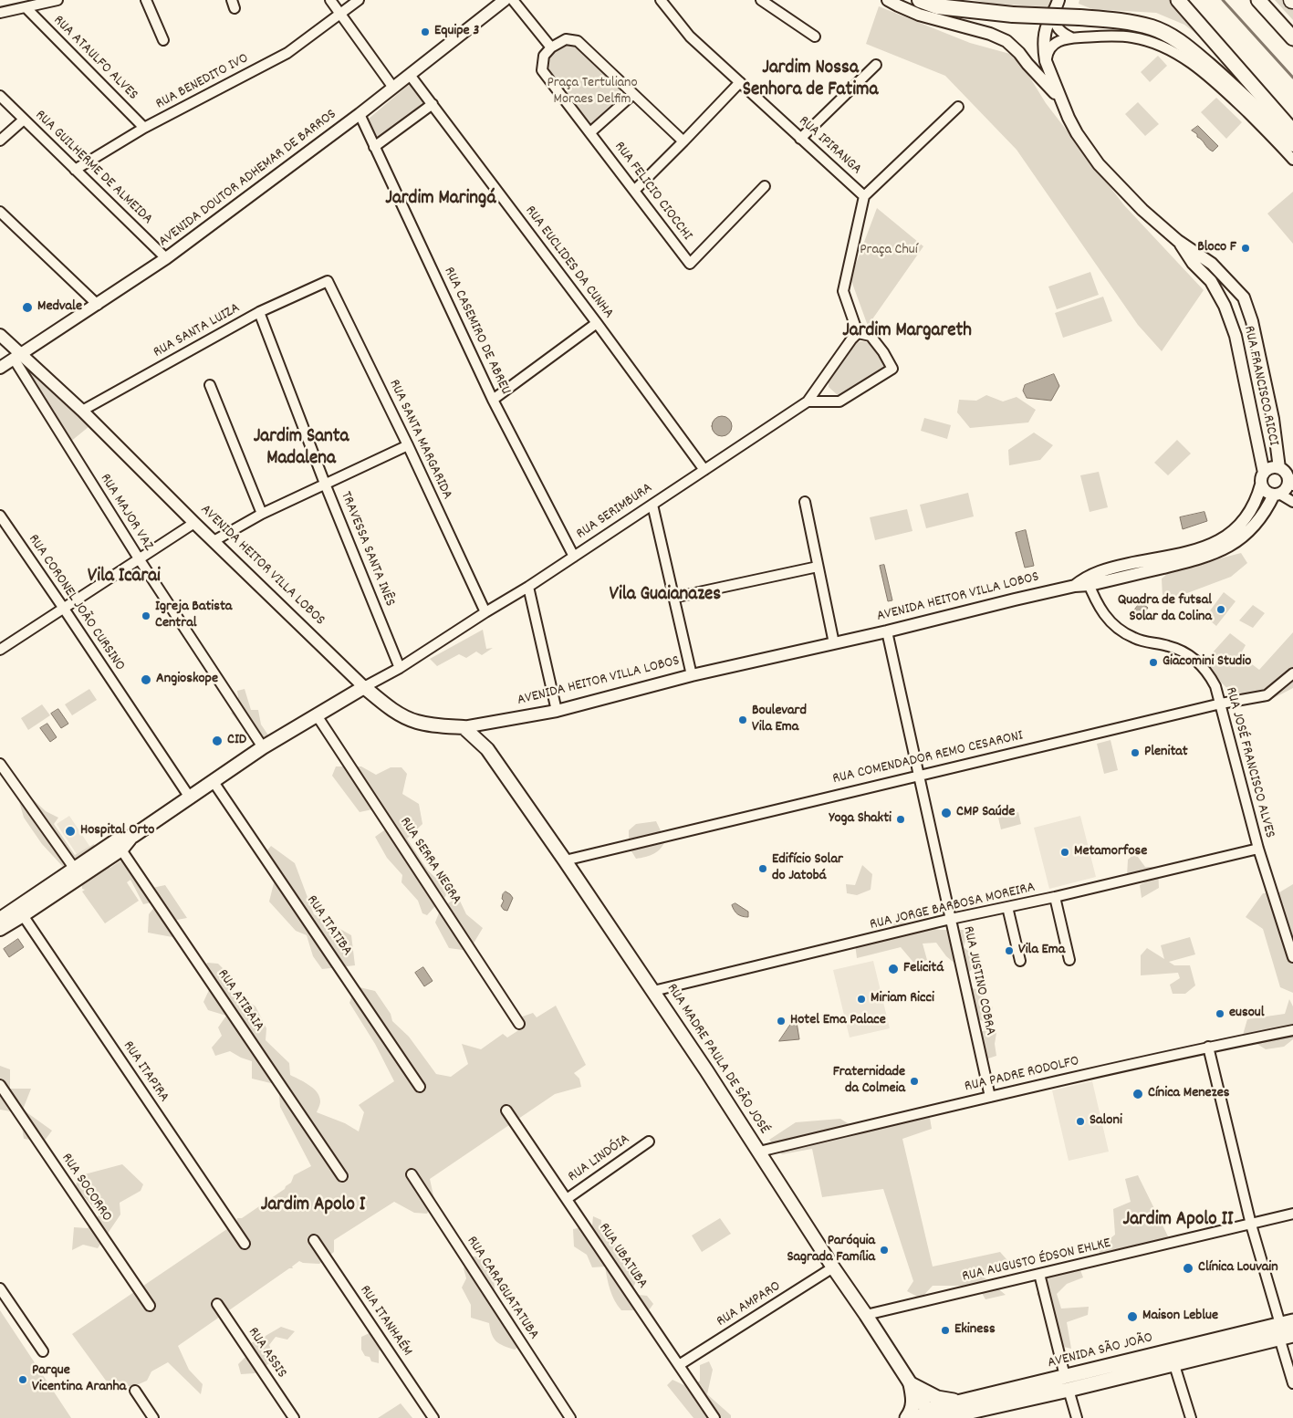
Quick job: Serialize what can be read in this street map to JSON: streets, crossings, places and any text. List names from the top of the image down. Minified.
{"streets":{"main road":["AVENIDA HEITOR VILLA LOBOS","RUA MADRE PAULA DE SÃO JOSÉ","AVENIDA SÃO JOÃO"],"street":["RUA ATAULFO ALVES","RUA BENEDITO IVO","RUA IPIRANGA","RUA GUILHERME DE ALMEIDA","AVENIDA DOUTOR ADHEMAR DE BARROS","RUA FELICIO CIOCCHI","RUA EUCLIDES DA CUNHA","RUA SANTA LUIZA","RUA CASEMIRO DE ABREU","RUA FRANCISCO RICCI","RUA SANTA MARGARIDA","RUA SERIMBURA","RUA MAJOR VAZ","TRAVESSA SANTA INÊS","RUA CORONEL JOÃO CURSINO","RUA COMENDADOR REMO CESARONI","RUA JOSÉ FRANCISCO ALVES","RUA SERRA NEGRA","RUA JORGE BARBOSA MOREIRA","RUA ITATIBA","RUA JUSTINO COBRA","RUA ATIBAIA","RUA ITAPIRA","RUA PADRE RODOLFO","RUA LINDÓIA","RUA SOCORRO","RUA UBATUBA","RUA AUGUSTO ÉDSON EHLKE","RUA CARAGUATATUBA","RUA AMPARO","RUA ITANHAÉM","RUA ASSIS"]},"crossings":[["RUA ATAULFO ALVES","RUA BENEDITO IVO"],["RUA BENEDITO IVO","RUA GUILHERME DE ALMEIDA"],["RUA GUILHERME DE ALMEIDA","AVENIDA DOUTOR ADHEMAR DE BARROS"],["AVENIDA DOUTOR ADHEMAR DE BARROS","RUA EUCLIDES DA CUNHA"],["AVENIDA DOUTOR ADHEMAR DE BARROS","RUA CASEMIRO DE ABREU"],["AVENIDA DOUTOR ADHEMAR DE BARROS","RUA MAJOR VAZ"],["AVENIDA DOUTOR ADHEMAR DE BARROS","AVENIDA HEITOR VILLA LOBOS"],["RUA EUCLIDES DA CUNHA","RUA SERIMBURA"],["RUA SANTA LUIZA","RUA SANTA MARGARIDA"],["RUA SANTA LUIZA","TRAVESSA SANTA INÊS"],["RUA SANTA LUIZA","AVENIDA HEITOR VILLA LOBOS"],["RUA CASEMIRO DE ABREU","RUA SERIMBURA"],["RUA FRANCISCO RICCI","AVENIDA HEITOR VILLA LOBOS"],["RUA SANTA MARGARIDA","RUA SERIMBURA"],["RUA SERIMBURA","TRAVESSA SANTA INÊS"],["RUA SERIMBURA","AVENIDA HEITOR VILLA LOBOS"],["RUA MAJOR VAZ","AVENIDA HEITOR VILLA LOBOS"],["AVENIDA HEITOR VILLA LOBOS","RUA JOSÉ FRANCISCO ALVES"],["AVENIDA HEITOR VILLA LOBOS","RUA JUSTINO COBRA"],["AVENIDA HEITOR VILLA LOBOS","RUA MADRE PAULA DE SÃO JOSÉ"],["RUA COMENDADOR REMO CESARONI","RUA JOSÉ FRANCISCO ALVES"],["RUA COMENDADOR REMO CESARONI","RUA JUSTINO COBRA"],["RUA COMENDADOR REMO CESARONI","RUA MADRE PAULA DE SÃO JOSÉ"],["RUA JOSÉ FRANCISCO ALVES","RUA JORGE BARBOSA MOREIRA"],["RUA JORGE BARBOSA MOREIRA","RUA JUSTINO COBRA"],["RUA JORGE BARBOSA MOREIRA","RUA MADRE PAULA DE SÃO JOSÉ"],["RUA JUSTINO COBRA","RUA PADRE RODOLFO"],["RUA MADRE PAULA DE SÃO JOSÉ","RUA PADRE RODOLFO"],["RUA MADRE PAULA DE SÃO JOSÉ","RUA AUGUSTO ÉDSON EHLKE"],["RUA MADRE PAULA DE SÃO JOSÉ","RUA AMPARO"],["RUA MADRE PAULA DE SÃO JOSÉ","AVENIDA SÃO JOÃO"],["RUA LINDÓIA","RUA UBATUBA"],["RUA UBATUBA","RUA AMPARO"]],"districts":["Jardim Nossa Senhora de Fatima","Jardim Maringá","Jardim Margareth","Jardim Santa Madalena","Vila Icarai","Vila Guaianazes","Jardim Apolo I","Jardim Apolo II"],"parks":["Praça Tertuliano Moraes Delfim","Praça Chuí"],"places":["Equipe 3","Bloco F","Medvale","Quadra de futsal Solar da Colina","Igreja Batista Central","Giacomini Studio","Angioskope","Boulevard Vila Ema","CID","Plenitat","CMP Saúde","Yoga Shakti","Hospital Orto","Metamorfose","Edifício Solar do Jatobá","Vila Ema","Felicitá","Miriam Ricci","eusoul","Hotel Ema Palace","Fraternidade da Colmeia","Cínica Menezes","Saloni","Paróquia Sagrada Família","Clínica Louvain","Maison Leblue","Ekiness","Parque Vicentina Aranha"]}
